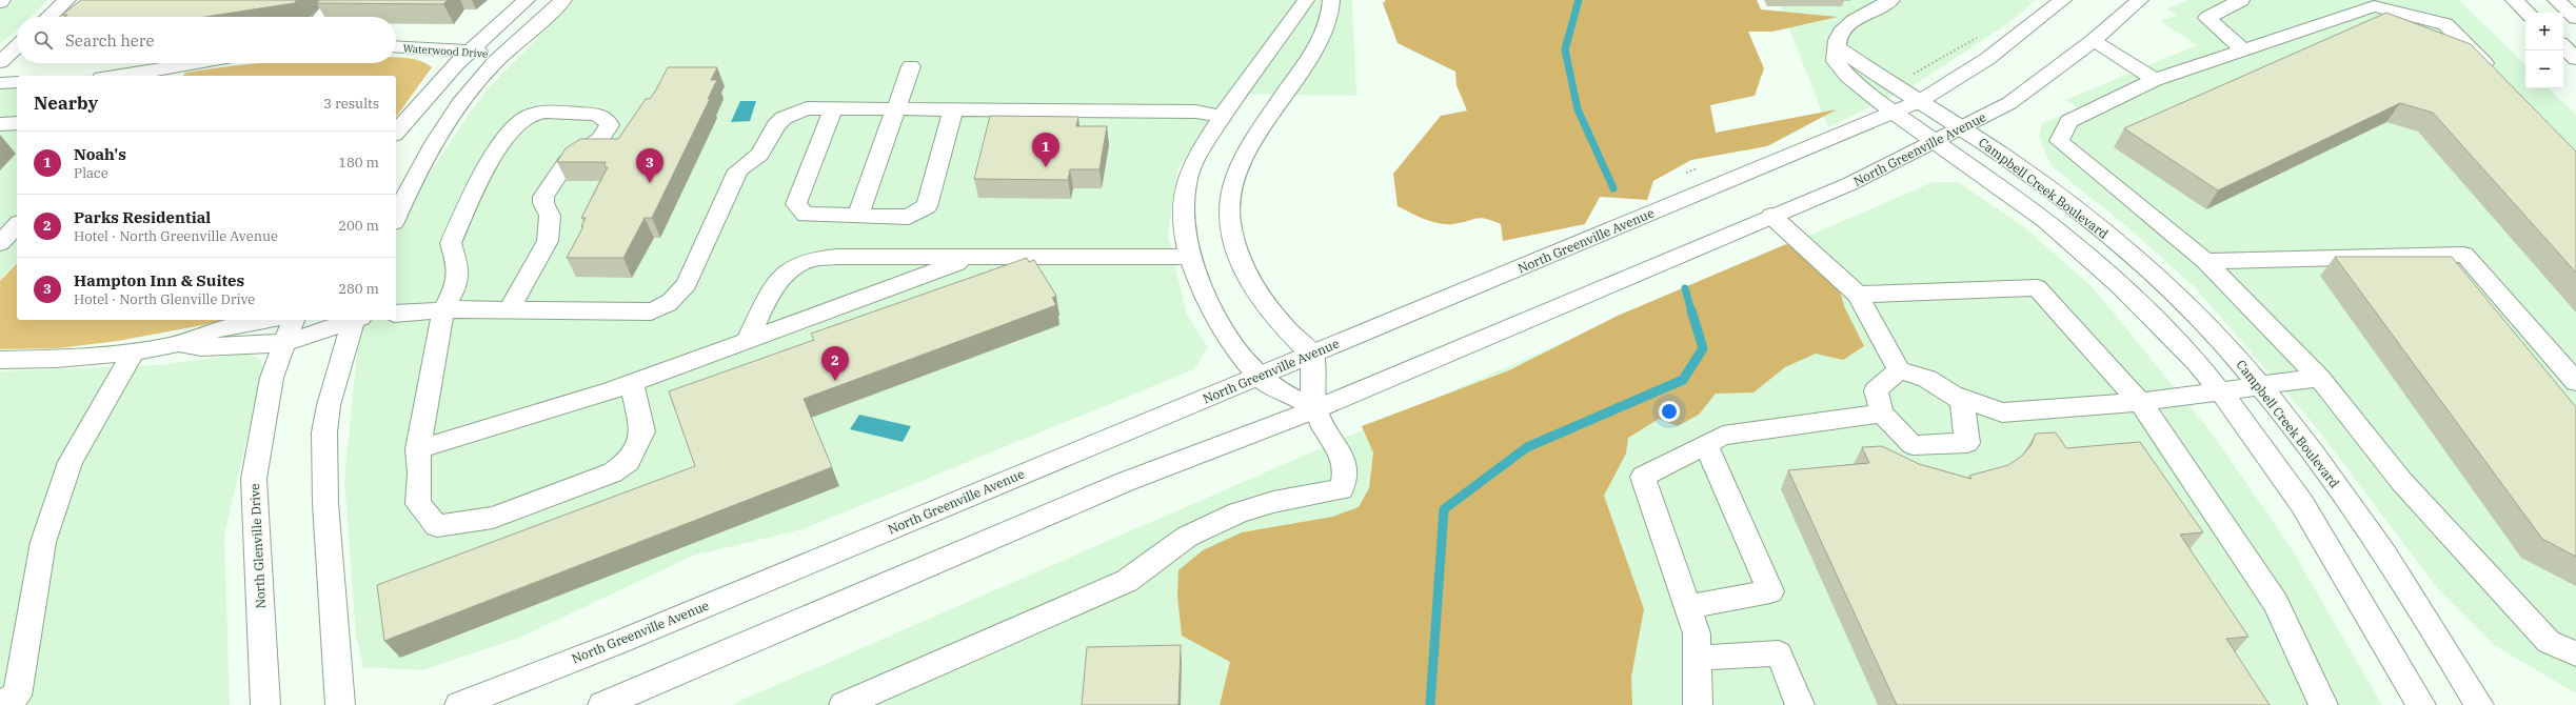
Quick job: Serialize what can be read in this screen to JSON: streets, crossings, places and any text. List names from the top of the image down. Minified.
{"streets":{"main road":["Waterwood Drive","North Greenville Avenue","Campbell Creek Boulevard","North Glenville Drive"]},"crossings":[["North Greenville Avenue","Campbell Creek Boulevard"]],"page":{"map_buttons":["+","−"],"search":"Search here","heading":["Nearby","3 results"],"list":[{"mark":"1","name":"Noah's","note":"Place","value":"180 m"},{"mark":"2","name":"Parks Residential","note":"Hotel · North Greenville Avenue","value":"200 m"},{"mark":"3","name":"Hampton Inn & Suites","note":"Hotel · North Glenville Drive","value":"280 m"}],"pins":["1","3","2"]}}
